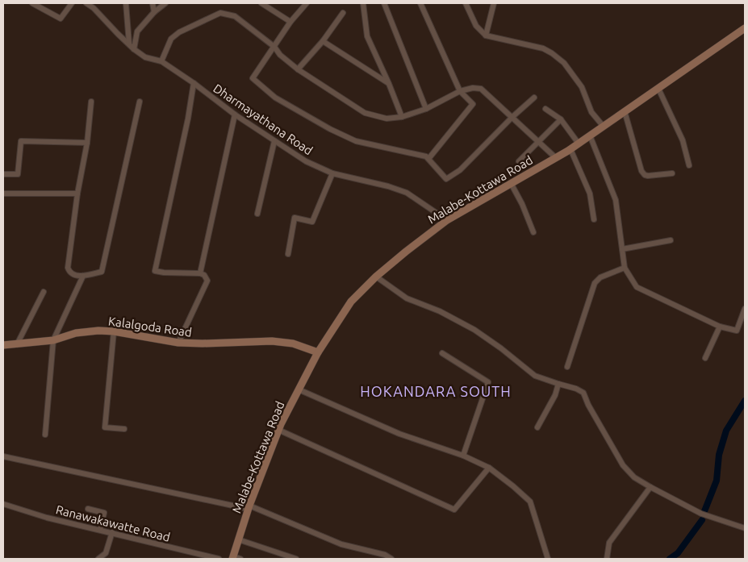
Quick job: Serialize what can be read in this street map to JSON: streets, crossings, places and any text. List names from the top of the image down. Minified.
{"streets":{"main road":["Malabe-Kottawa Road","Kalalgoda Road"],"street":["Dharmayathana Road","Ranawakawatte Road"]},"crossings":[["Dharmayathana Road","Malabe-Kottawa Road"],["Malabe-Kottawa Road","Kalalgoda Road"]],"districts":["HOKANDARA SOUTH"]}
